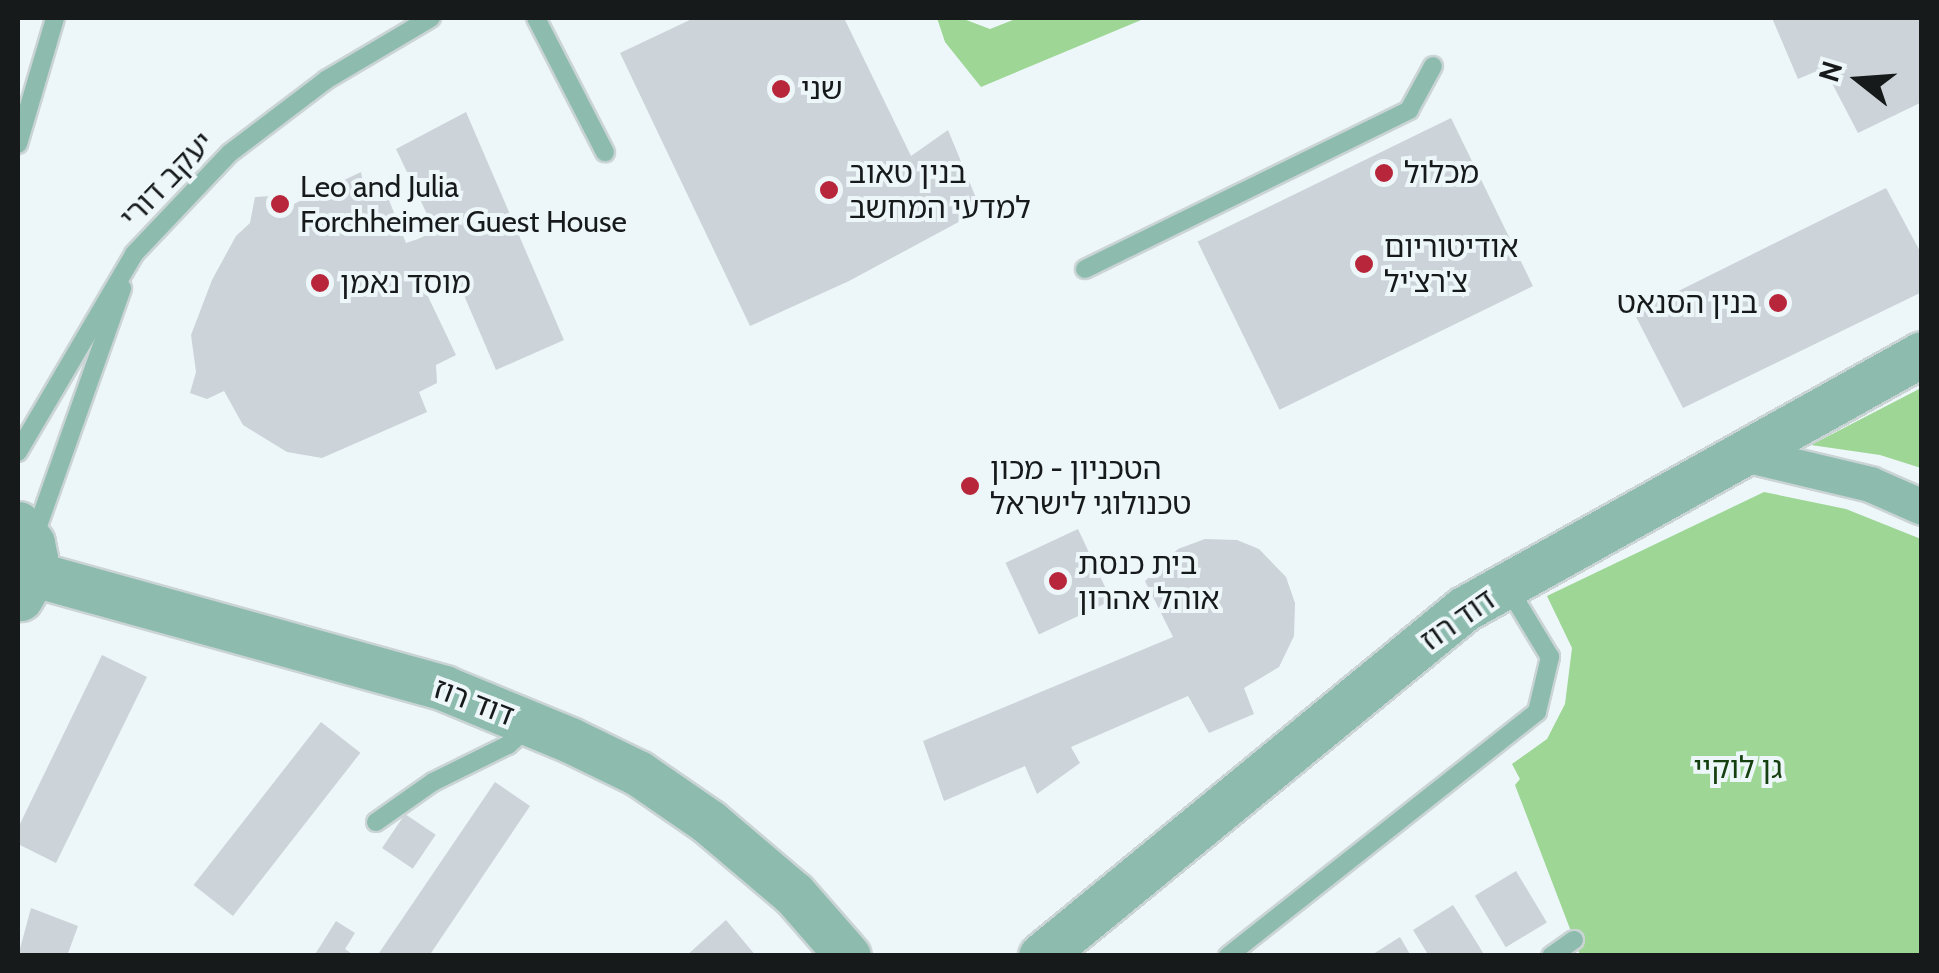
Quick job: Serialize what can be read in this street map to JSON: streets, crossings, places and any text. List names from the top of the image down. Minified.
{"streets":{"street":["דוד רוז"],"lane":["יעקב דורי"]},"parks":["גן לוקיי"],"places":["שני","מכלול","בנין טאוב למדעי המחשב","Leo and Julia Forchheimer Guest House","אודיטוריום צ'רצ'יל","מוסד נאמן","בנין הסנאט","הטכניון - מכון טכנולוגי לישראל","בית כנסת אוהל אהרון"],"north":"left"}
